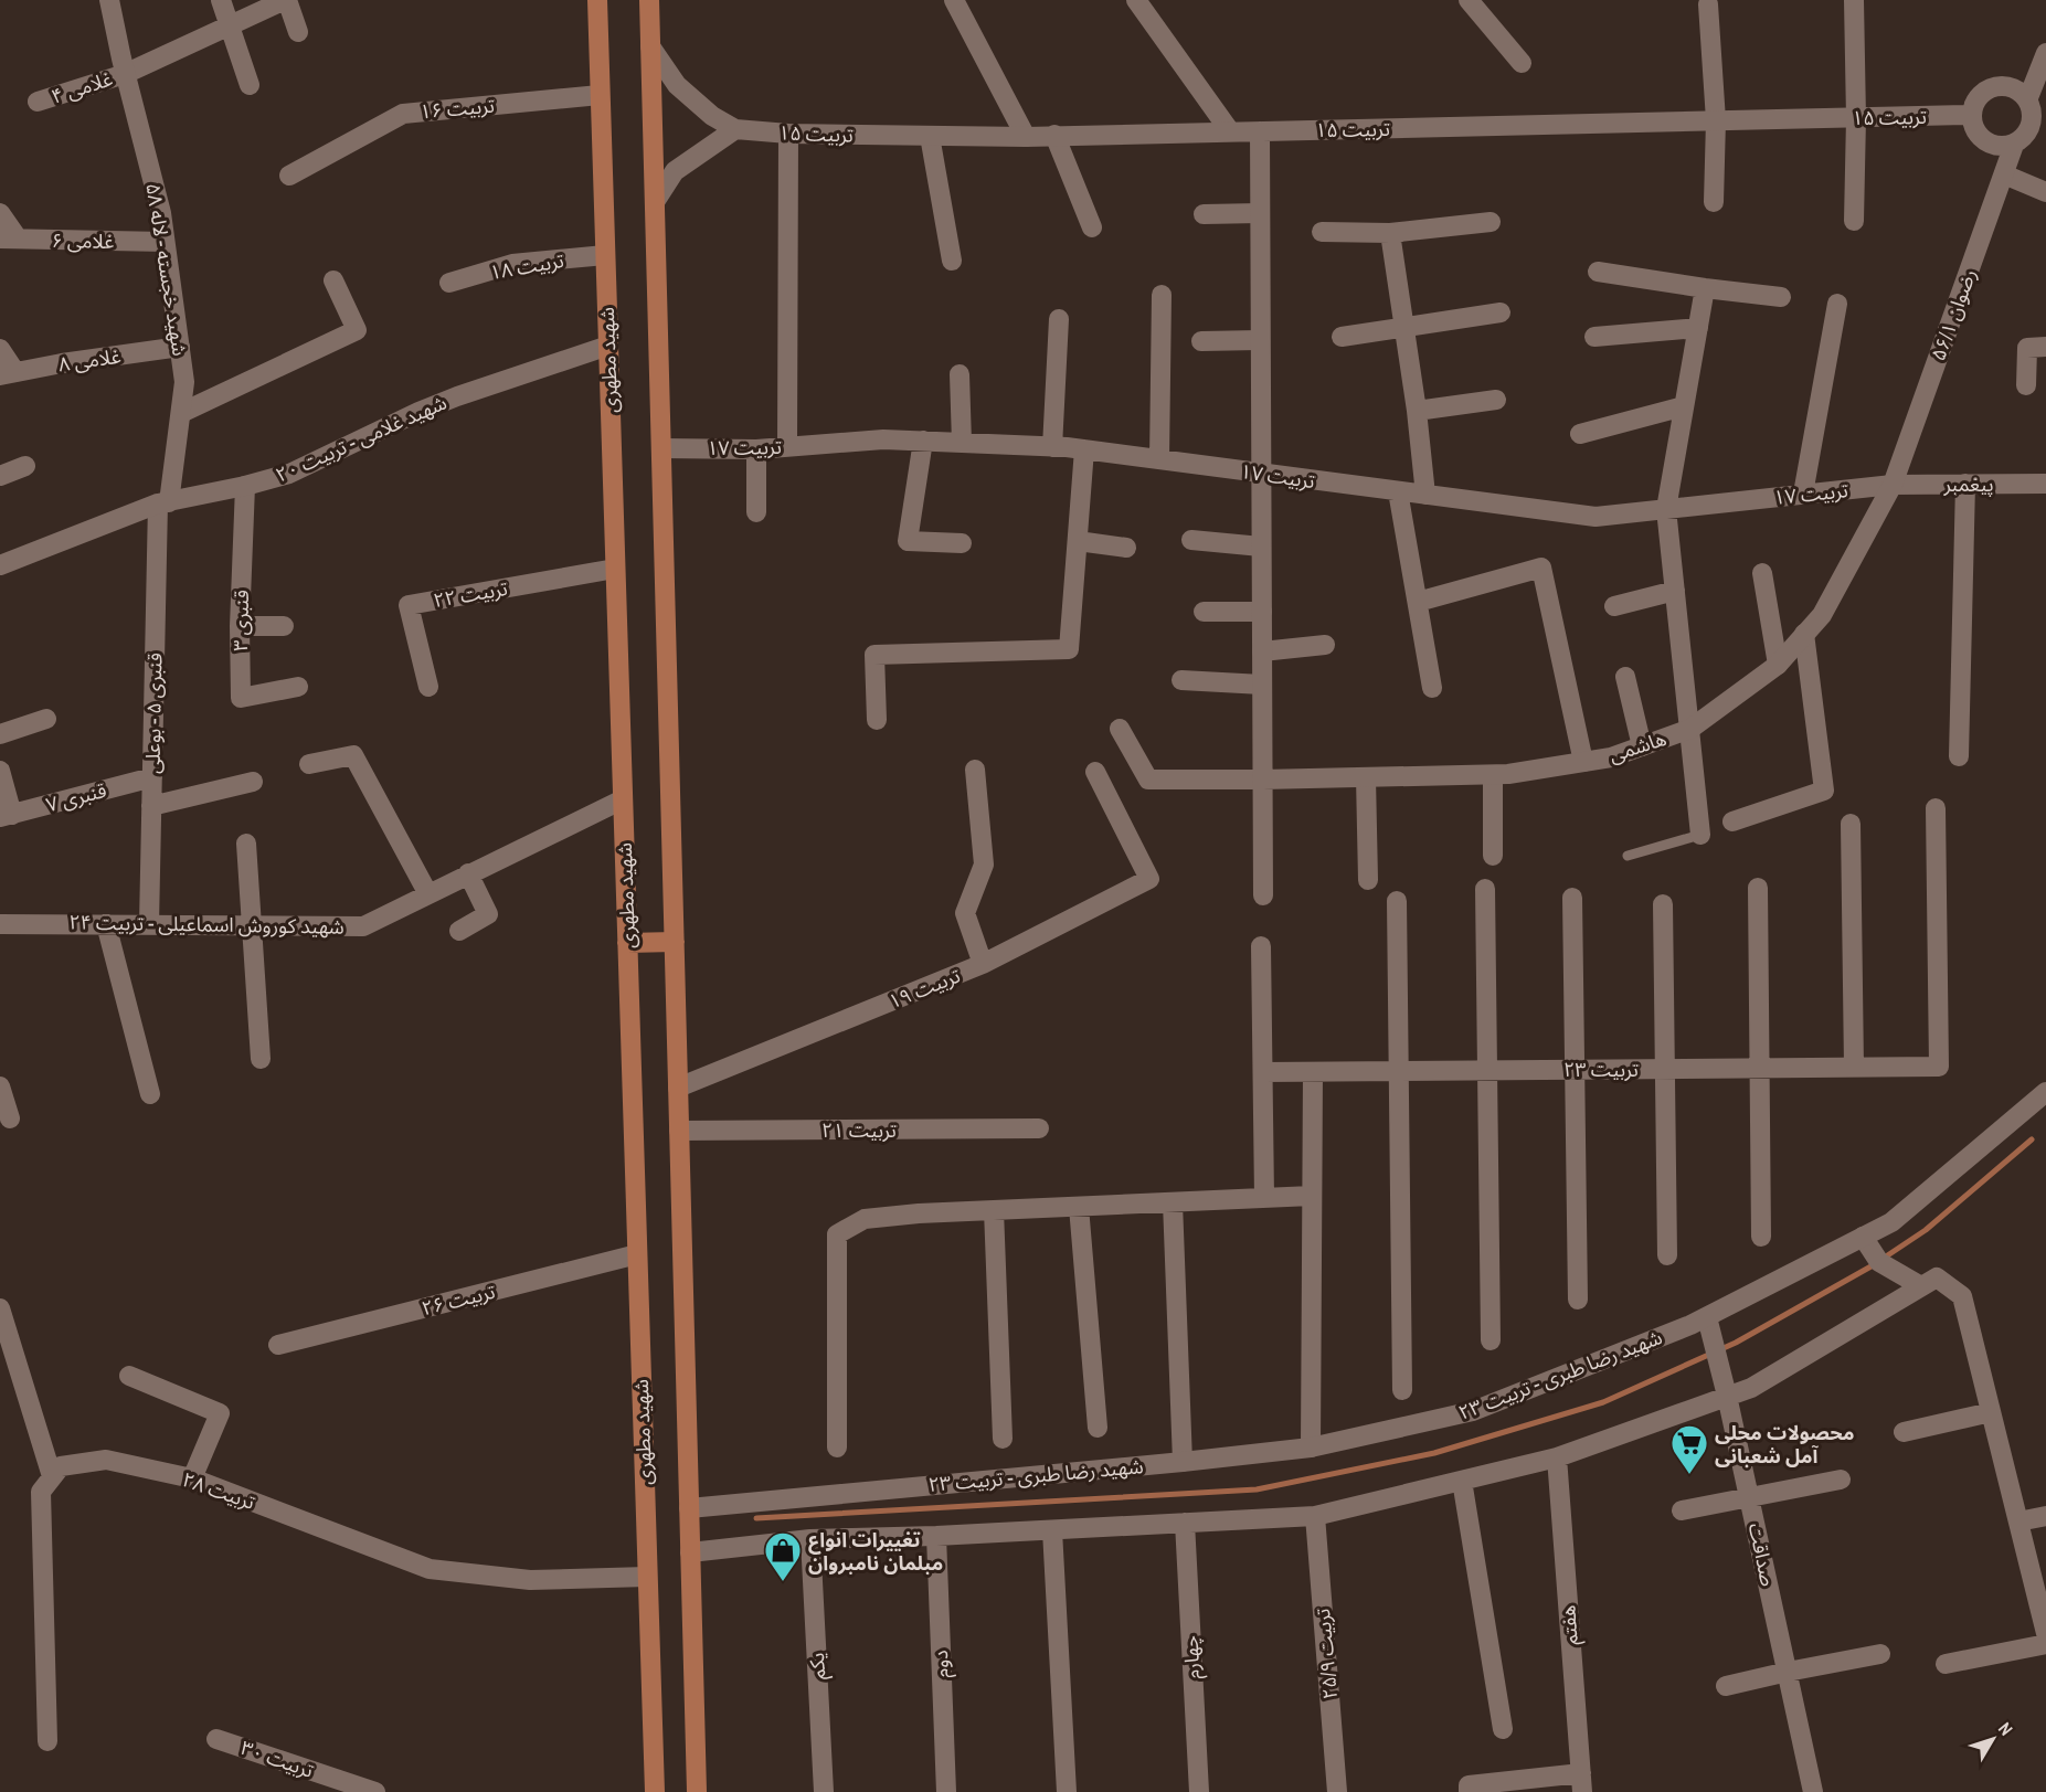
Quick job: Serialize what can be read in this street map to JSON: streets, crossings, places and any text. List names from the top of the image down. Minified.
{"streets":{"main road":["شهید مطهری"],"street":["غلامی ۴","تربیت ۱۶","تربیت ۱۵","غلامی ۶","تربیت ۱۸","شهید خجسته - لاله ۵۸","رضوان ۵۶/۱","غلامی ۸","شهید غلامی - تربیت ۲۰","تربیت ۱۷","پیغمبر","تربیت ۲۲","قنبری ۳","قنبری ۵ - بوعلی","هاشمی","قنبری ۷","شهید کوروش اسماعیلی - تربیت ۲۴","تربیت ۱۹","تربیت ۲۳","تربیت ۲۱","تربیت ۲۶","شهید رضا طبری - تربیت ۲۳","تربیت ۲۸","صداقت","هفتم","تربیت ۲۵/۹","چهارم","دوم","یکم","تربیت ۳۰"]},"crossings":[["غلامی ۴","شهید خجسته - لاله ۵۸"],["تربیت ۱۶","شهید مطهری"],["تربیت ۱۵","رضوان ۵۶/۱"],["غلامی ۶","شهید خجسته - لاله ۵۸"],["تربیت ۱۸","شهید مطهری"],["شهید خجسته - لاله ۵۸","غلامی ۸"],["شهید خجسته - لاله ۵۸","شهید غلامی - تربیت ۲۰"],["شهید خجسته - لاله ۵۸","قنبری ۵ - بوعلی"],["رضوان ۵۶/۱","تربیت ۱۷"],["رضوان ۵۶/۱","پیغمبر"],["رضوان ۵۶/۱","هاشمی"],["شهید مطهری","شهید غلامی - تربیت ۲۰"],["شهید مطهری","تربیت ۲۲"],["شهید مطهری","شهید کوروش اسماعیلی - تربیت ۲۴"],["شهید مطهری","تربیت ۲۶"],["شهید مطهری","تربیت ۲۸"],["شهید غلامی - تربیت ۲۰","قنبری ۳"],["شهید غلامی - تربیت ۲۰","قنبری ۵ - بوعلی"],["تربیت ۱۷","پیغمبر"],["تربیت ۱۷","هاشمی"],["پیغمبر","هاشمی"],["قنبری ۵ - بوعلی","قنبری ۷"],["قنبری ۵ - بوعلی","شهید کوروش اسماعیلی - تربیت ۲۴"],["شهید رضا طبری - تربیت ۲۳","صداقت"]],"places":{"supermarket":["محصولات محلی آمل شعبانی"],"shop":["تغییرات انواع مبلمان نامبروان"]},"north":"top right"}
